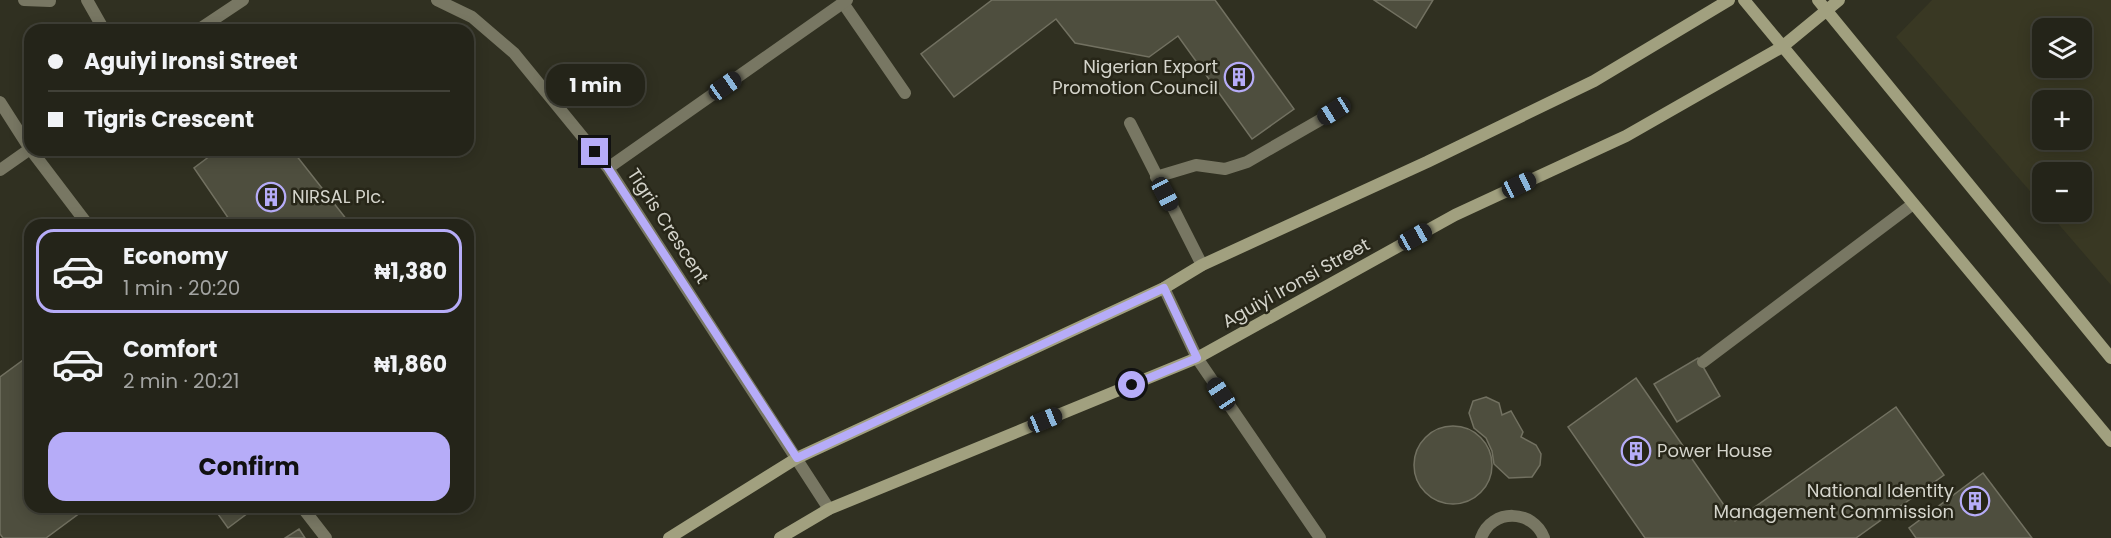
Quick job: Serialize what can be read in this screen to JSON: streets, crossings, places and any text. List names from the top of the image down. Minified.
{"streets":{"main road":["Aguiyi Ironsi Street"],"street":["Tigris Crescent"]},"crossings":[["Tigris Crescent","Aguiyi Ironsi Street"]],"places":{"building":["Nigerian Export Promotion Council","NIRSAL Plc.","Power House","National Identity Management Commission"]},"page":{"map_buttons":["+","−"],"banner":["Aguiyi Ironsi Street","Tigris Crescent"],"bubble":"1 min","list":[{"name":"Economy","note":"1 min · 20:20","value":"₦1,380"},{"name":"Comfort","note":"2 min · 20:21","value":"₦1,860"}],"buttons":"Confirm"}}
